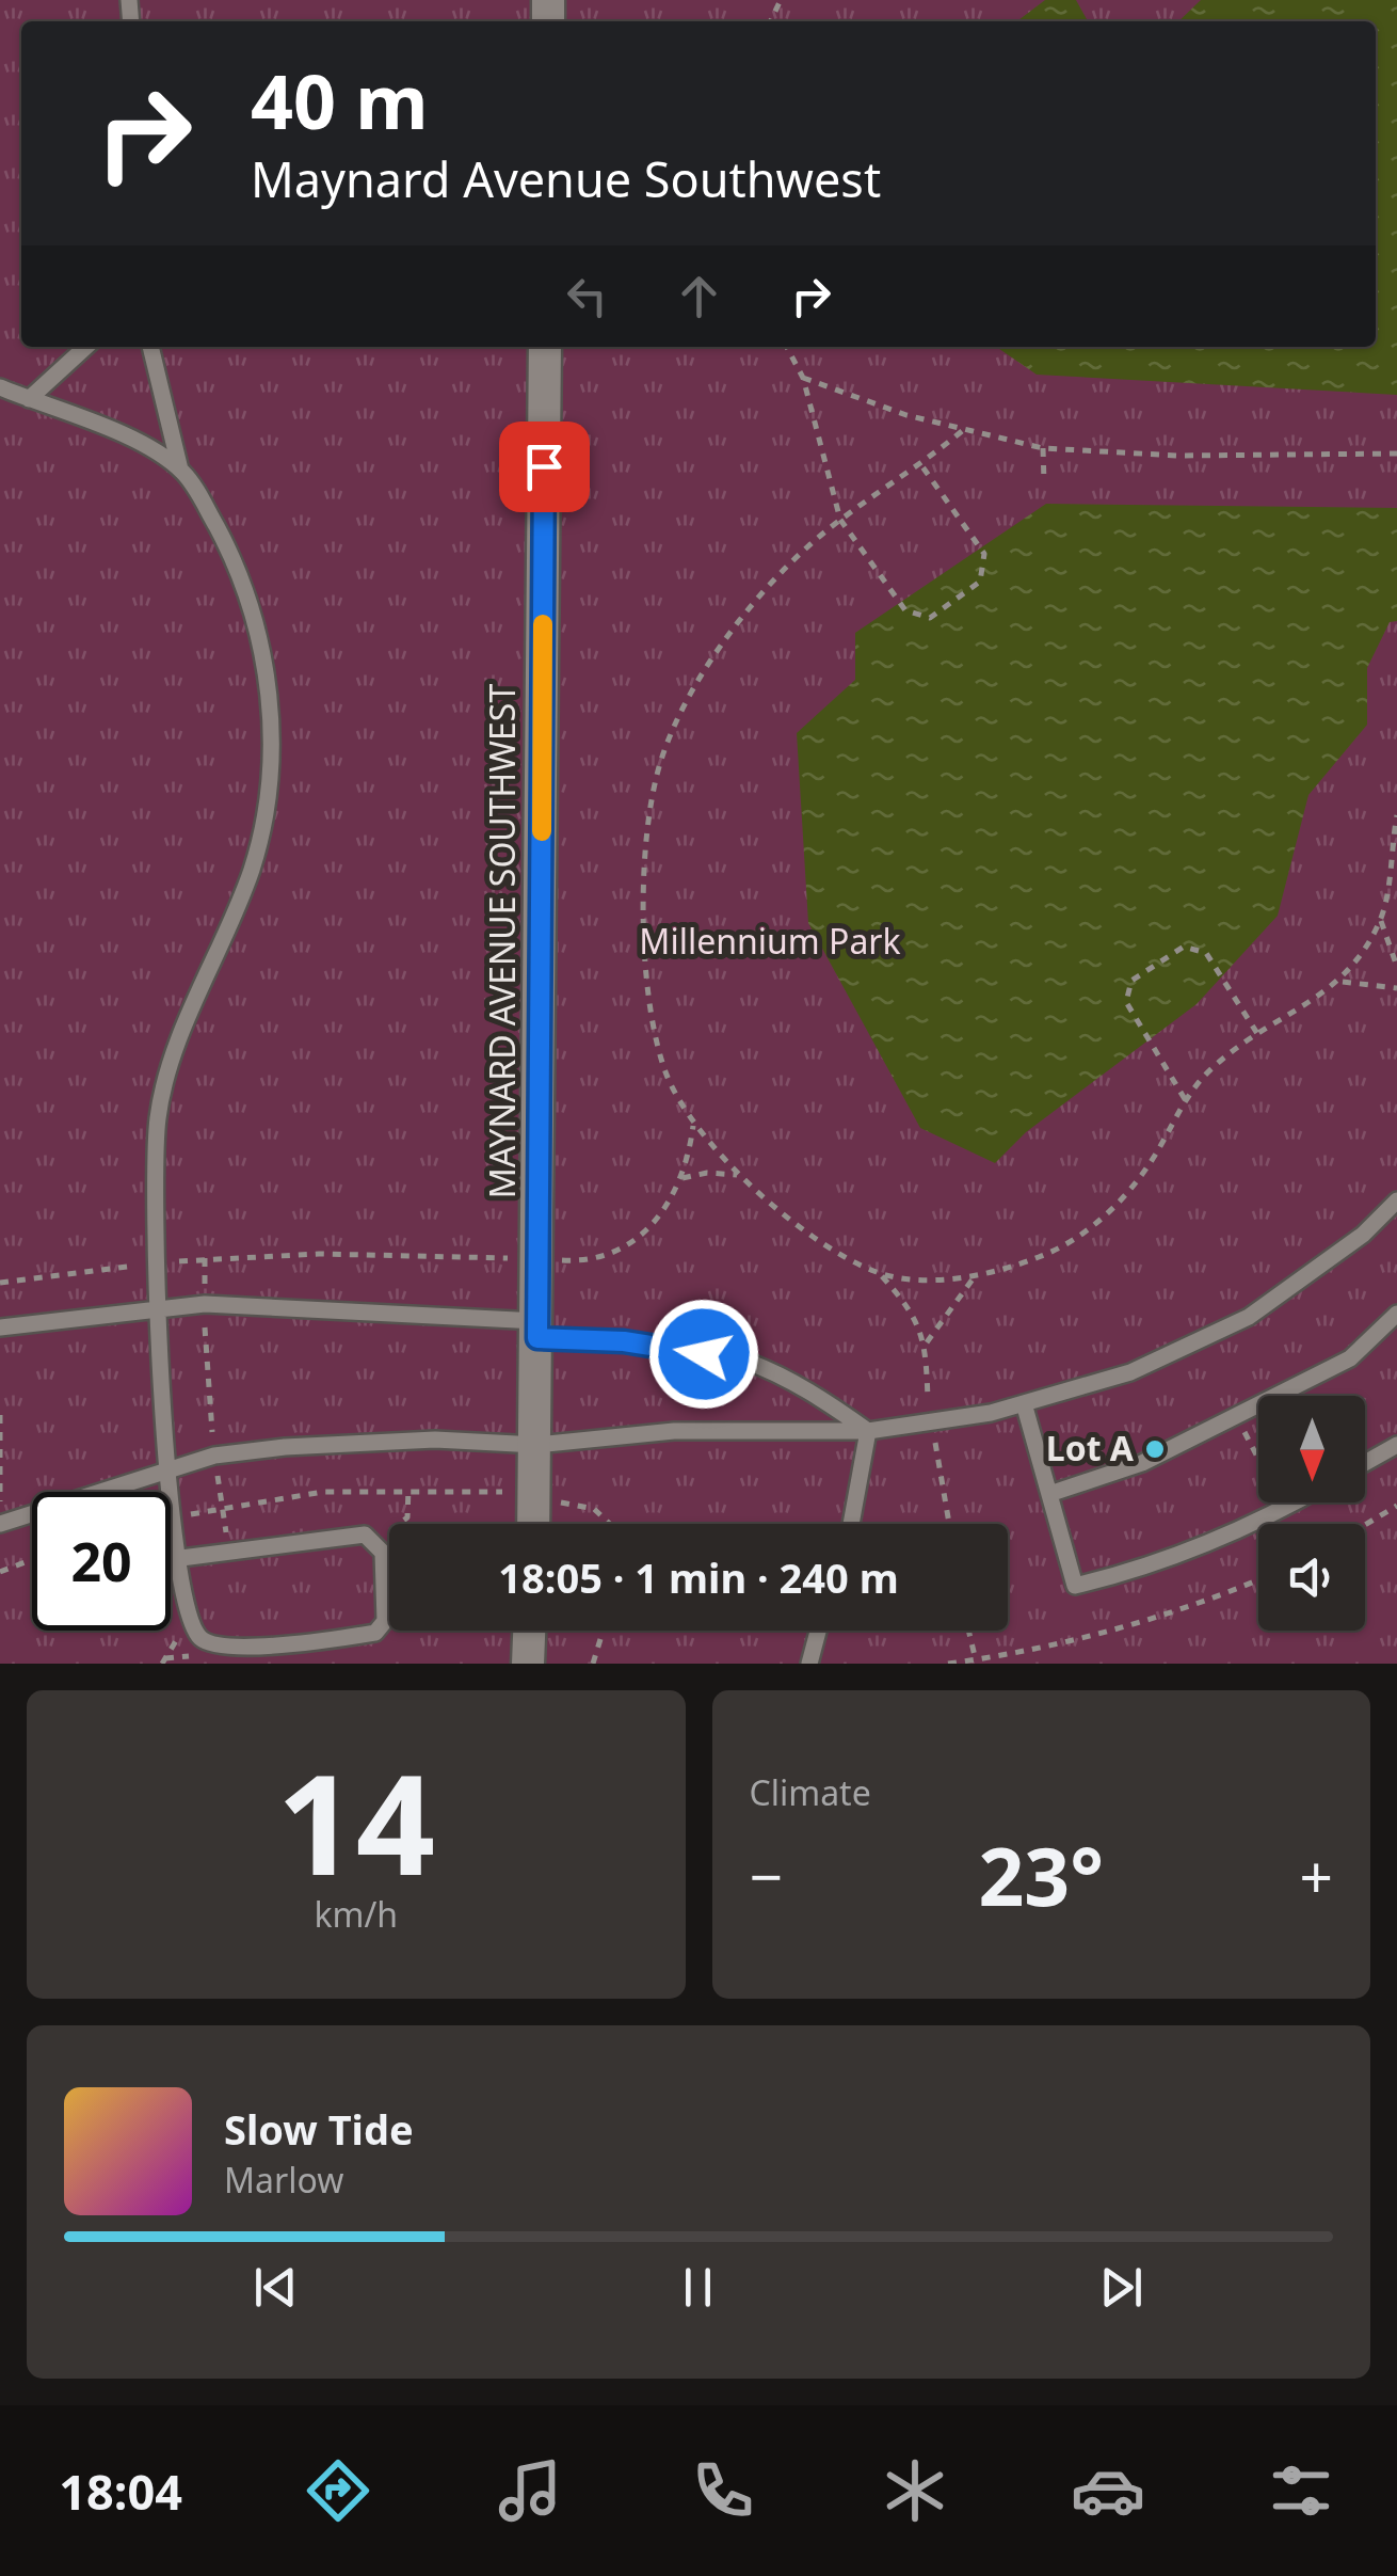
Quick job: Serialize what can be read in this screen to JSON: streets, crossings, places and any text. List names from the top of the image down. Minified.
{"streets":{"street":["MAYNARD AVENUE SOUTHWEST"]},"parks":["Millennium Park"],"places":["Lot A"],"north":"bottom","page":{"turn":["40 m","Maynard Avenue Southwest"],"limit":"20","trip":"18:05 · 1 min · 240 m","tile":[["14","km/h"],"Climate"],"heat":["−","23°","+"],"song":["Slow Tide","Marlow"],"tabs":"18:04"}}
